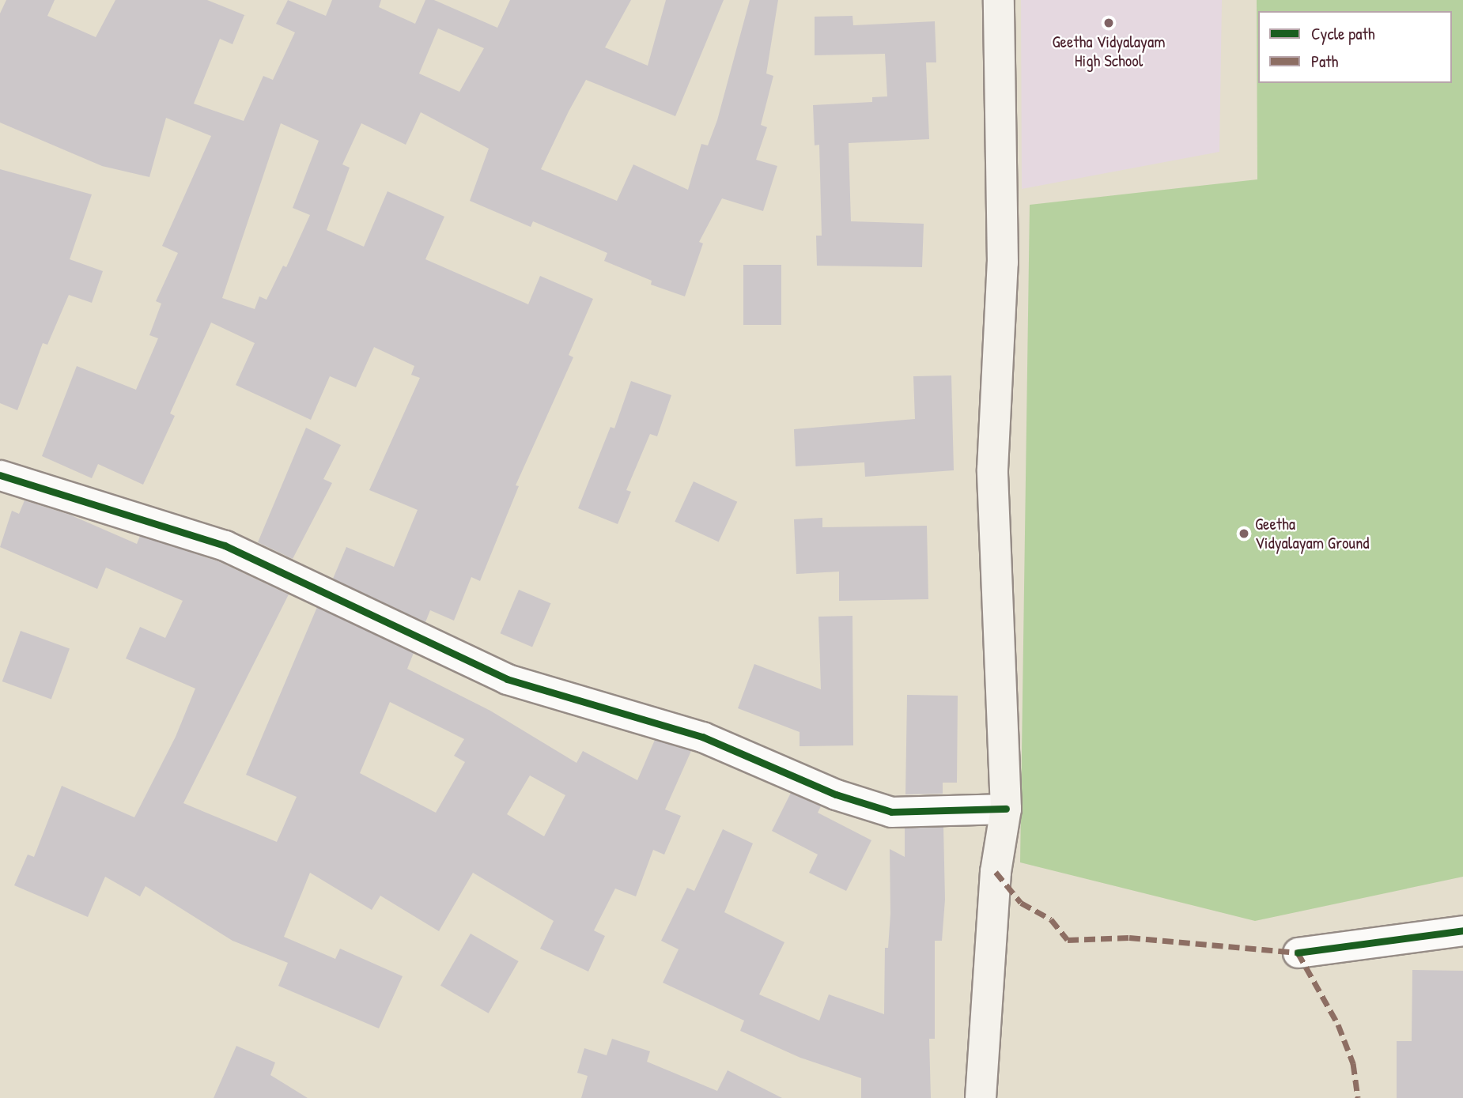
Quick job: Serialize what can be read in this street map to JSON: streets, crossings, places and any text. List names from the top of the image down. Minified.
{"places":["Geetha Vidyalayam High School","Geetha Vidyalayam Ground"],"legend":["Cycle path","Path"]}
